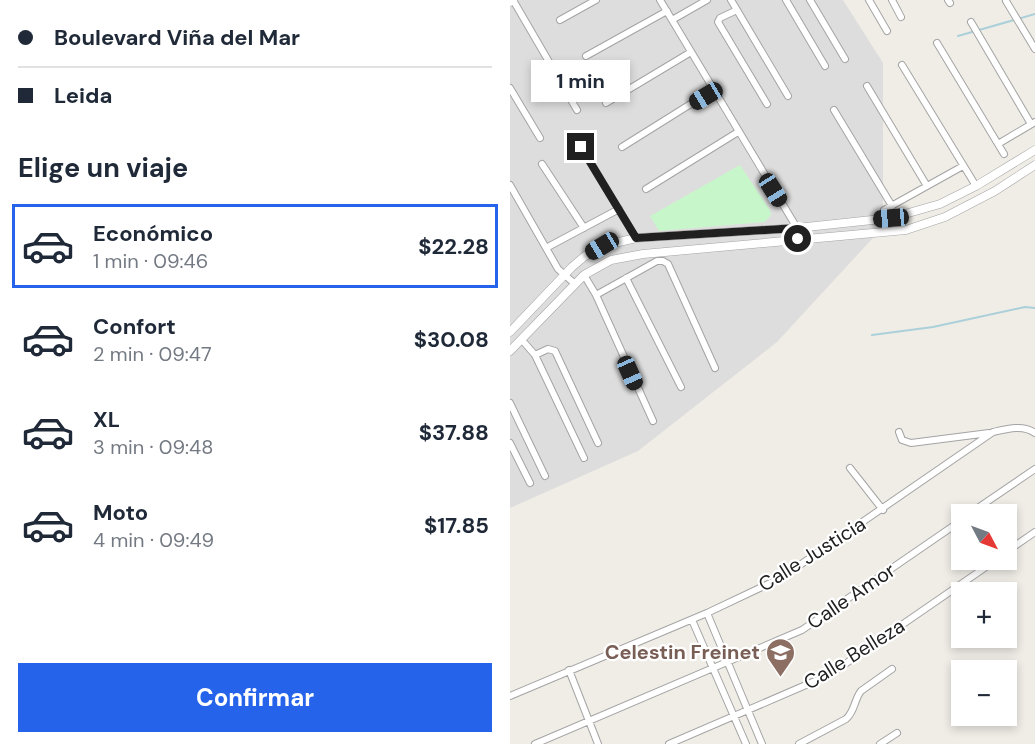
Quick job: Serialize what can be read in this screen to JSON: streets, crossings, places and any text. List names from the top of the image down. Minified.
{"streets":{"street":["Calle Justicia","Calle Amor","Calle Belleza"]},"places":{"school or university":["Celestin Freinet"]},"north":"bottom right","page":{"banner":["Boulevard Viña del Mar","Leida"],"bubble":"1 min","heading":"Elige un viaje","list":[{"name":"Económico","note":"1 min · 09:46","value":"$22.28"},{"name":"Confort","note":"2 min · 09:47","value":"$30.08"},{"name":"XL","note":"3 min · 09:48","value":"$37.88"},{"name":"Moto","note":"4 min · 09:49","value":"$17.85"}],"map_buttons":["+","−"],"buttons":"Confirmar"}}
